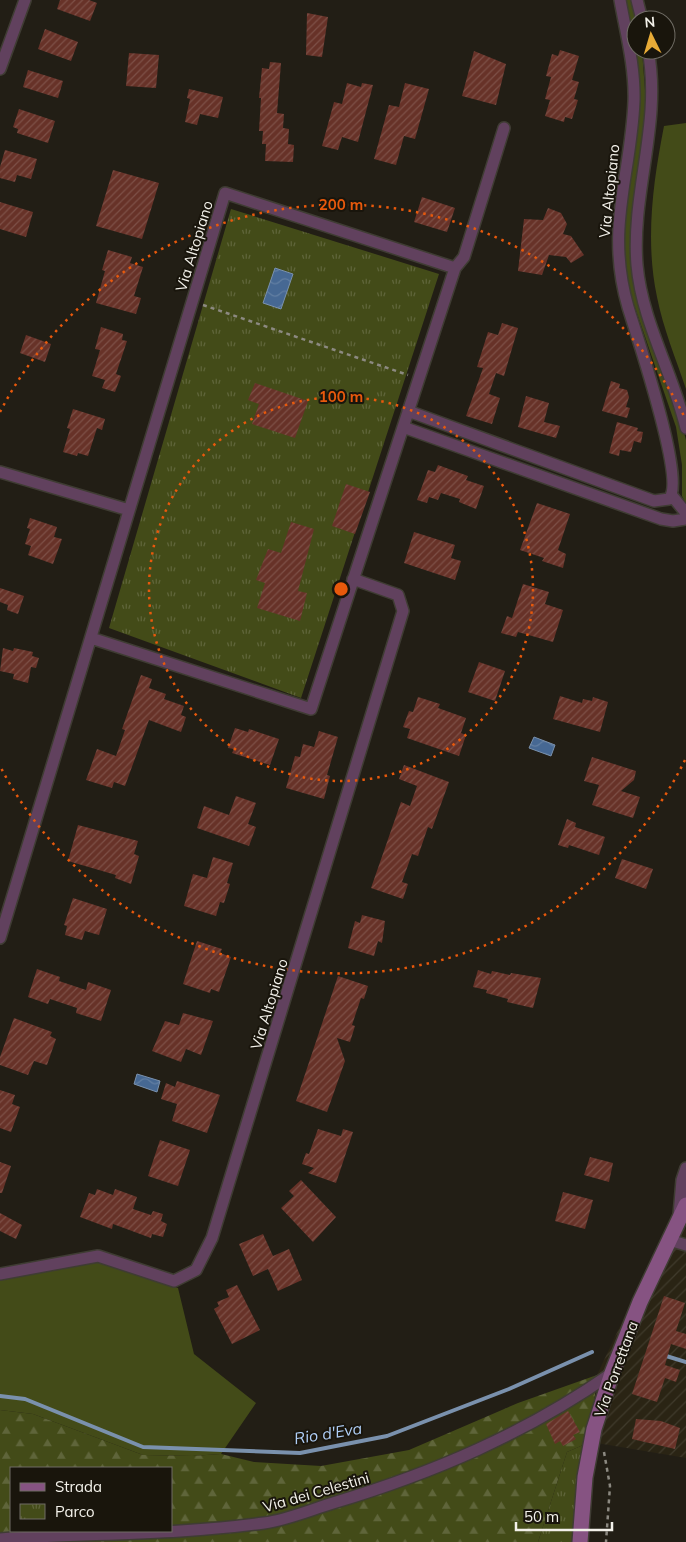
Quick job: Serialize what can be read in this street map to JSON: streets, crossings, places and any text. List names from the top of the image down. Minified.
{"streets":{"main road":["Via Porrettana"],"street":["Via Altopiano","Via dei Celestini"]},"crossings":[["Via Porrettana","Via dei Celestini"]],"water":["Rio d'Eva"],"legend":["Strada","Parco"],"scale_bar":"50 m","north":"top","rings":["200 m","100 m"]}
